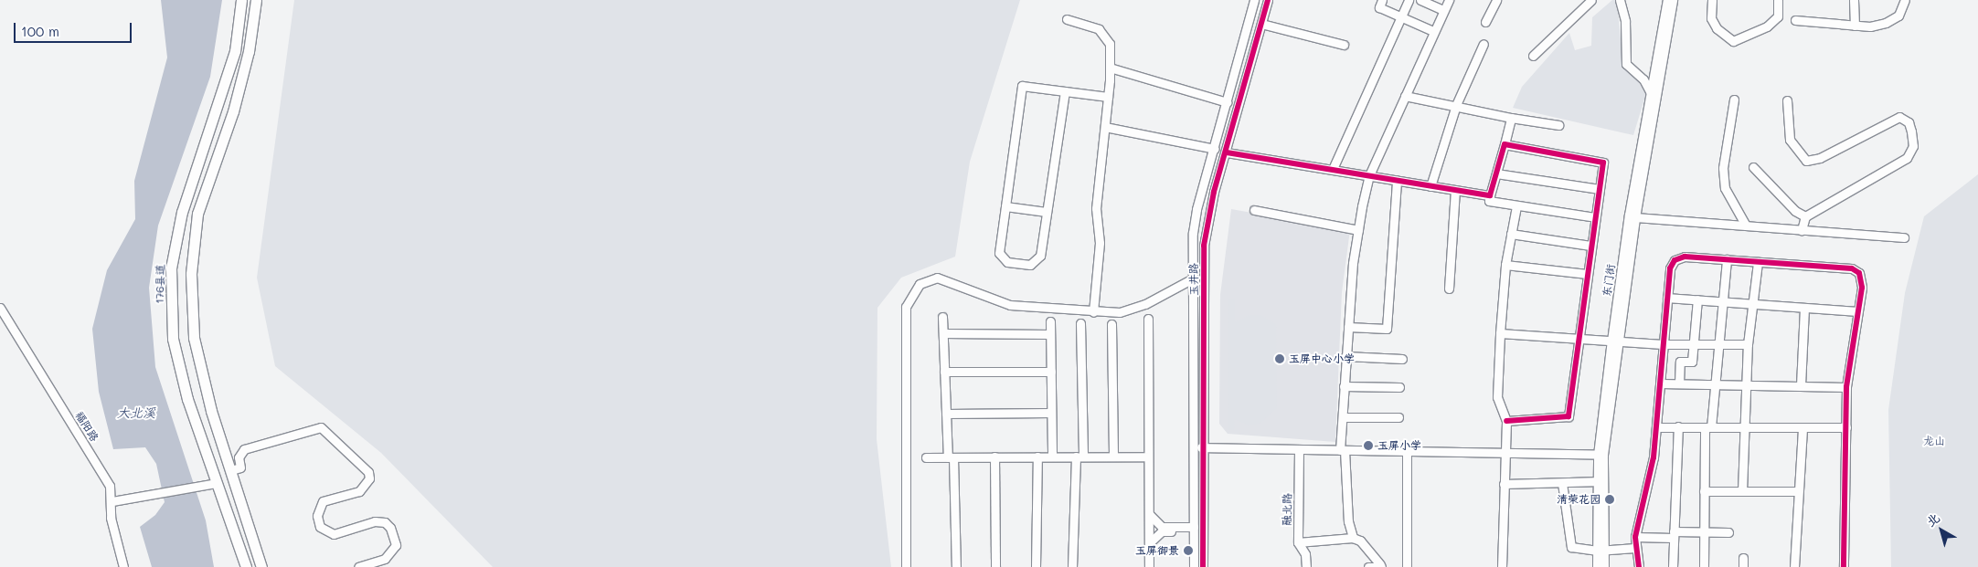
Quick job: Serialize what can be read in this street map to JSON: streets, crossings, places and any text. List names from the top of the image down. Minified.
{"streets":{"main road":["176县道"],"street":["玉井路","东门街","福阳路","融北路"]},"water":["大北溪"],"parks":["龙山"],"places":["玉屏中心小学","玉屏小学","清荣花园","玉屏御景"],"scale_bar":"100 m","north":"top left"}
